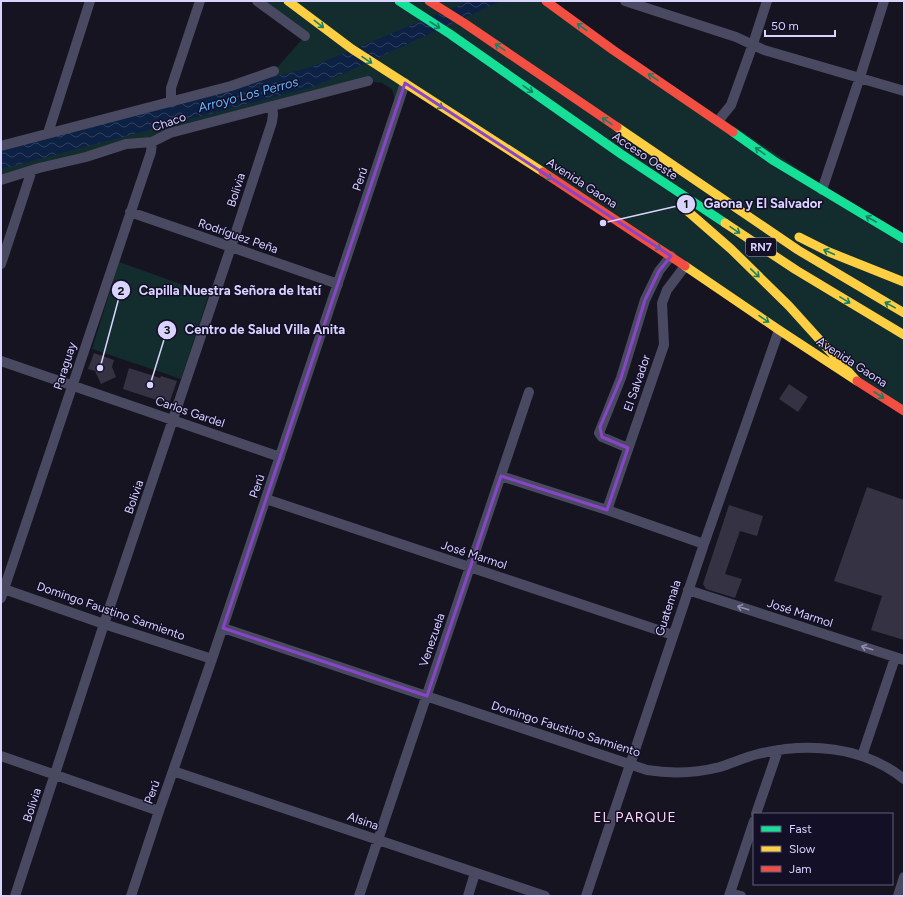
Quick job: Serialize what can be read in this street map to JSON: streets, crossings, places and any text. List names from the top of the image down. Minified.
{"streets":{"main road":["Acceso Oeste","Avenida Gaona","RN7"],"street":["Chaco","Perú","Bolivia","Rodríguez Peña","Paraguay","El Salvador","Carlos Gardel","José Marmol","Guatemala","Domingo Faustino Sarmiento","Venezuela","Alsina"]},"crossings":[["Chaco","Bolivia"],["Chaco","Paraguay"],["Perú","Avenida Gaona"],["Perú","Rodríguez Peña"],["Perú","Carlos Gardel"],["Perú","José Marmol"],["Perú","Domingo Faustino Sarmiento"],["Perú","Alsina"],["Avenida Gaona","El Salvador"],["Avenida Gaona","Guatemala"],["Bolivia","Rodríguez Peña"],["Bolivia","Carlos Gardel"],["Bolivia","Domingo Faustino Sarmiento"],["Rodríguez Peña","Paraguay"],["Paraguay","Carlos Gardel"],["Paraguay","Domingo Faustino Sarmiento"],["José Marmol","Guatemala"],["José Marmol","Venezuela"],["Guatemala","Domingo Faustino Sarmiento"],["Domingo Faustino Sarmiento","Venezuela"],["Venezuela","Alsina"]],"districts":["EL PARQUE"],"water":["Arroyo Los Perros"],"places":["Gaona y El Salvador","Capilla Nuestra Señora de Itatí","Centro de Salud Villa Anita"],"legend":["Fast","Slow","Jam"],"scale_bar":"50 m"}
